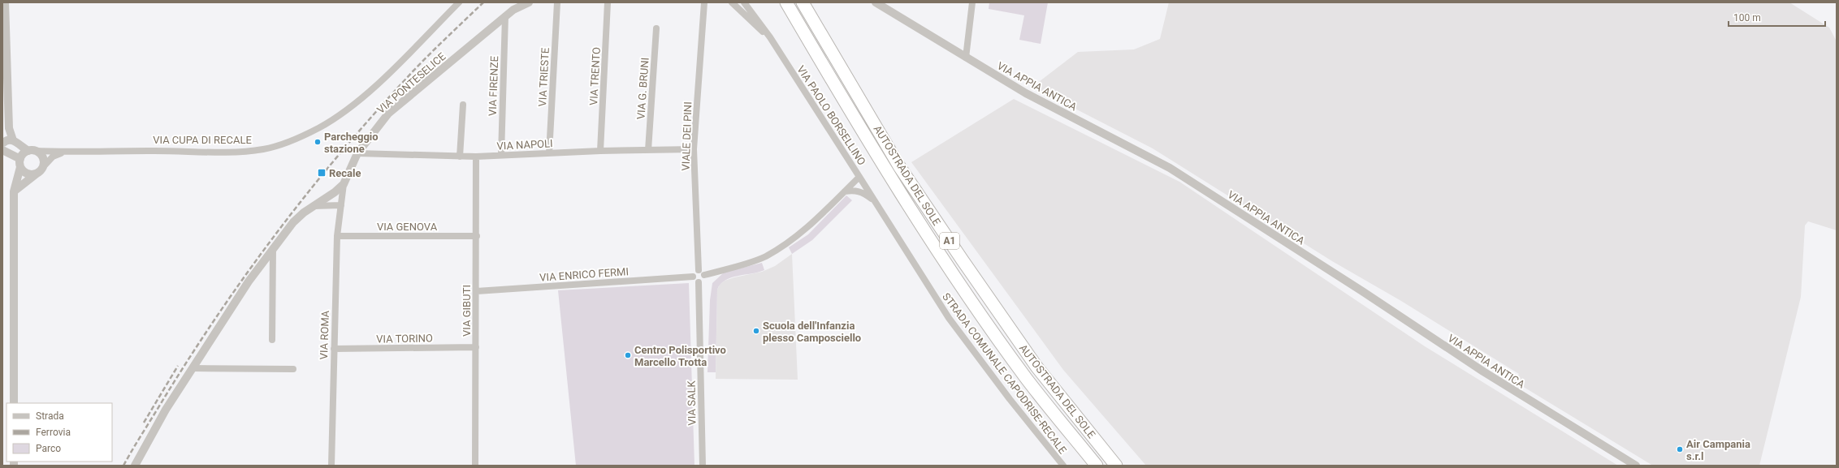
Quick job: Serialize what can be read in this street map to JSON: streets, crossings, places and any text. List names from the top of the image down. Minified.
{"streets":{"highway":["AUTOSTRADA DEL SOLE","A1"],"street":["VIA TRENTO","VIA TRIESTE","VIA PONTESELICE","VIA FIRENZE","VIA APPIA ANTICA","VIA G. BRUNI","VIA PAOLO BORSELLINO","VIALE DEI PINI","VIA CUPA DI RECALE","VIA NAPOLI","VIA GENOVA","VIA ENRICO FERMI","VIA GIBUTI","VIA ROMA","VIA TORINO","STRADA COMUNALE CAPODRISE-RECALE","VIA SALK"]},"crossings":[["VIA TRENTO","VIA NAPOLI"],["VIA TRIESTE","VIA NAPOLI"],["VIA PONTESELICE","VIA FIRENZE"],["VIA PONTESELICE","VIA NAPOLI"],["VIA PONTESELICE","VIA ROMA"],["VIA FIRENZE","VIA NAPOLI"],["VIA G. BRUNI","VIA NAPOLI"],["VIA PAOLO BORSELLINO","VIALE DEI PINI"],["VIA PAOLO BORSELLINO","VIA ENRICO FERMI"],["VIA PAOLO BORSELLINO","STRADA COMUNALE CAPODRISE-RECALE"],["VIA PAOLO BORSELLINO","VIA SALK"],["VIALE DEI PINI","VIA NAPOLI"],["VIALE DEI PINI","VIA ENRICO FERMI"],["VIALE DEI PINI","VIA SALK"],["VIA NAPOLI","VIA GIBUTI"],["VIA GENOVA","VIA GIBUTI"],["VIA GENOVA","VIA ROMA"],["VIA ENRICO FERMI","VIA GIBUTI"],["VIA ENRICO FERMI","VIA SALK"],["VIA GIBUTI","VIA TORINO"],["VIA ROMA","VIA TORINO"]],"places":{"other":["Parcheggio stazione","Scuola dell'Infanzia plesso Camposciello","Centro Polisportivo Marcello Trotta","Air Campania s.r.l"],"transit":["Recale"]},"legend":["Strada","Ferrovia","Parco"],"scale_bar":"100 m"}
